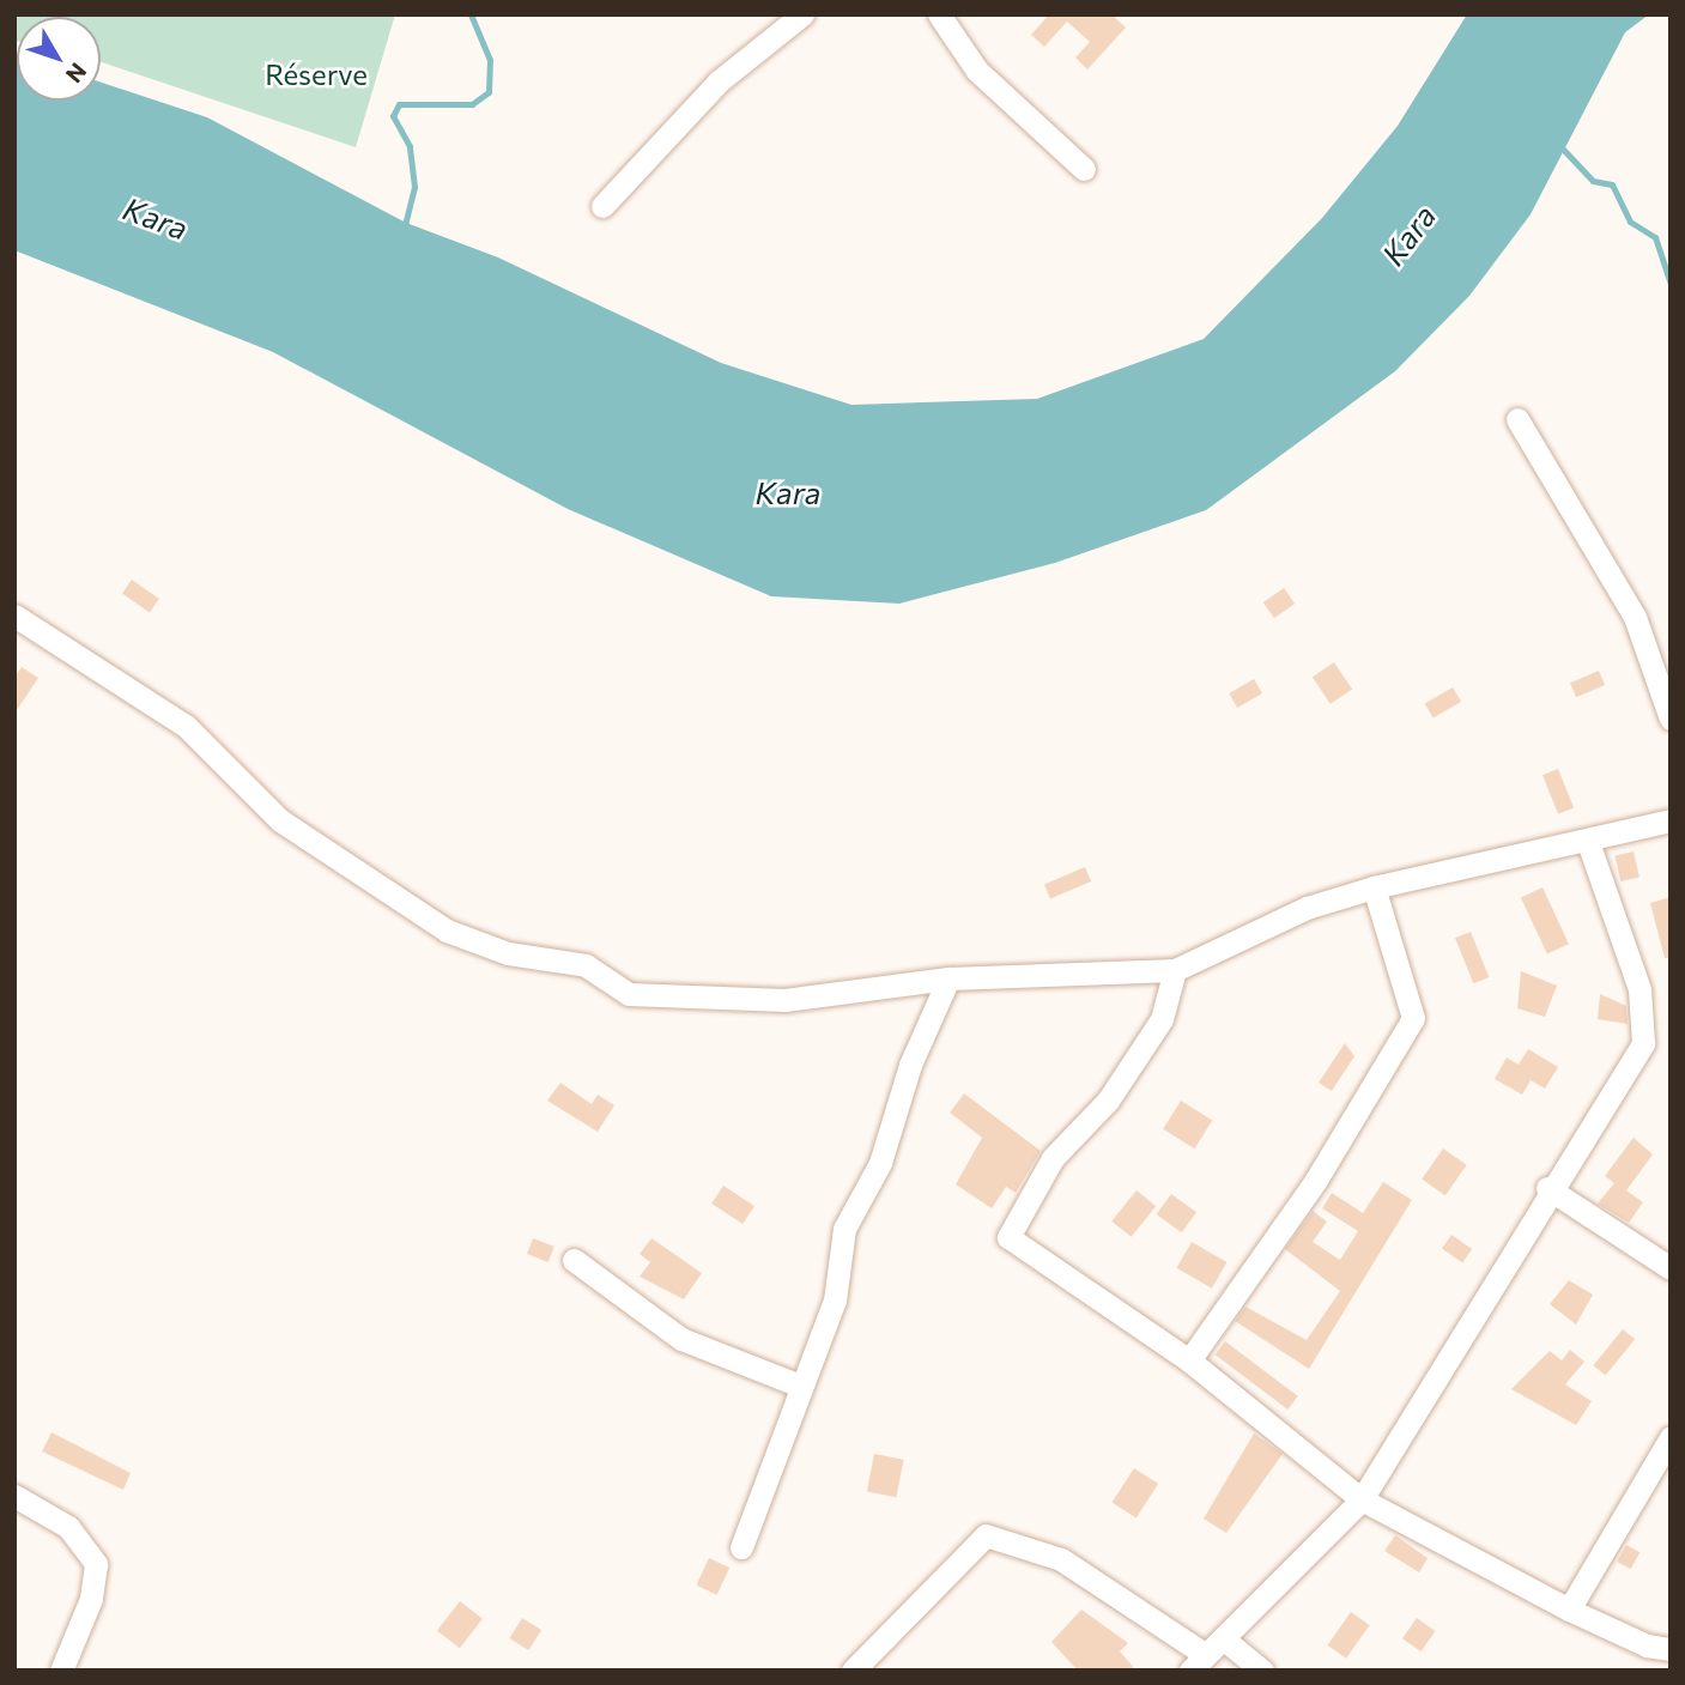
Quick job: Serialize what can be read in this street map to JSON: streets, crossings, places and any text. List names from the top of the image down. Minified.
{"water":["Kara"],"parks":["Réserve"],"north":"bottom right"}
